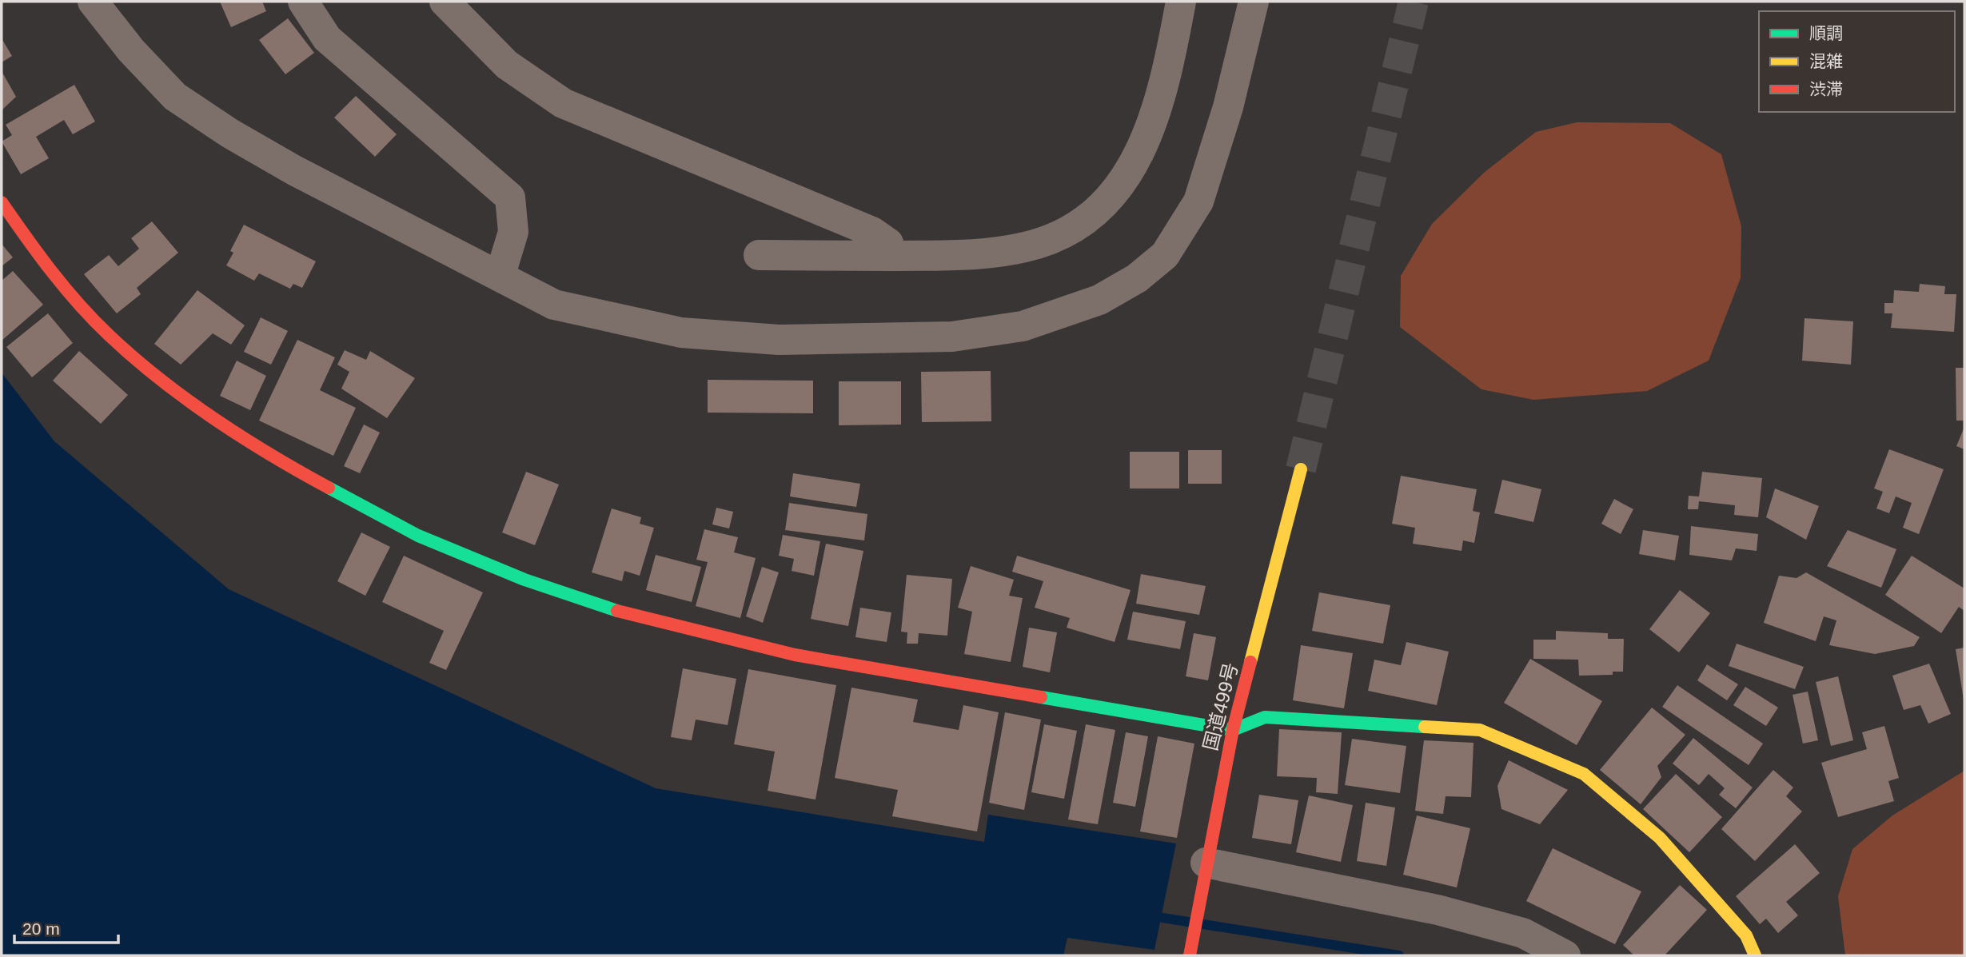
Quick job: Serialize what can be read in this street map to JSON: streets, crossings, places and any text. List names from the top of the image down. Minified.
{"streets":{"main road":["国道499号"]},"legend":["順調","混雑","渋滞"],"scale_bar":"20 m"}
